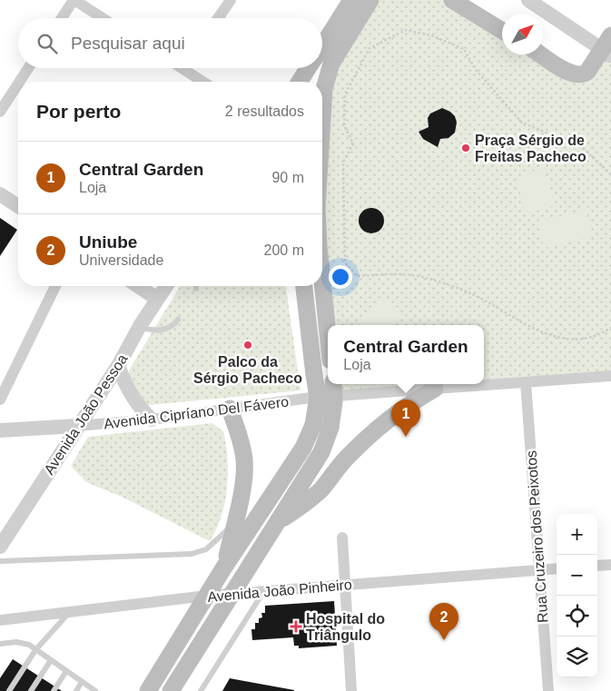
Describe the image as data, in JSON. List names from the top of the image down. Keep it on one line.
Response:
{"streets":{"street":["Avenida Cipríano Del Fávero","Avenida João Pessoa","Rua Cruzeiro dos Peixotos","Avenida João Pinheiro"]},"crossings":[["Avenida Cipríano Del Fávero","Avenida João Pessoa"],["Rua Cruzeiro dos Peixotos","Avenida João Pinheiro"]],"places":{"other":["Praça Sérgio de Freitas Pacheco","Palco da Sérgio Pacheco"],"health":["Hospital do Triângulo"]},"north":"top right","page":{"search":"Pesquisar aqui","heading":["Por perto","2 resultados"],"list":[{"mark":"1","name":"Central Garden","note":"Loja","value":"90 m"},{"mark":"2","name":"Uniube","note":"Universidade","value":"200 m"}],"popup":["Central Garden","Loja"],"pins":["1","2"],"map_buttons":["+","−"]}}
